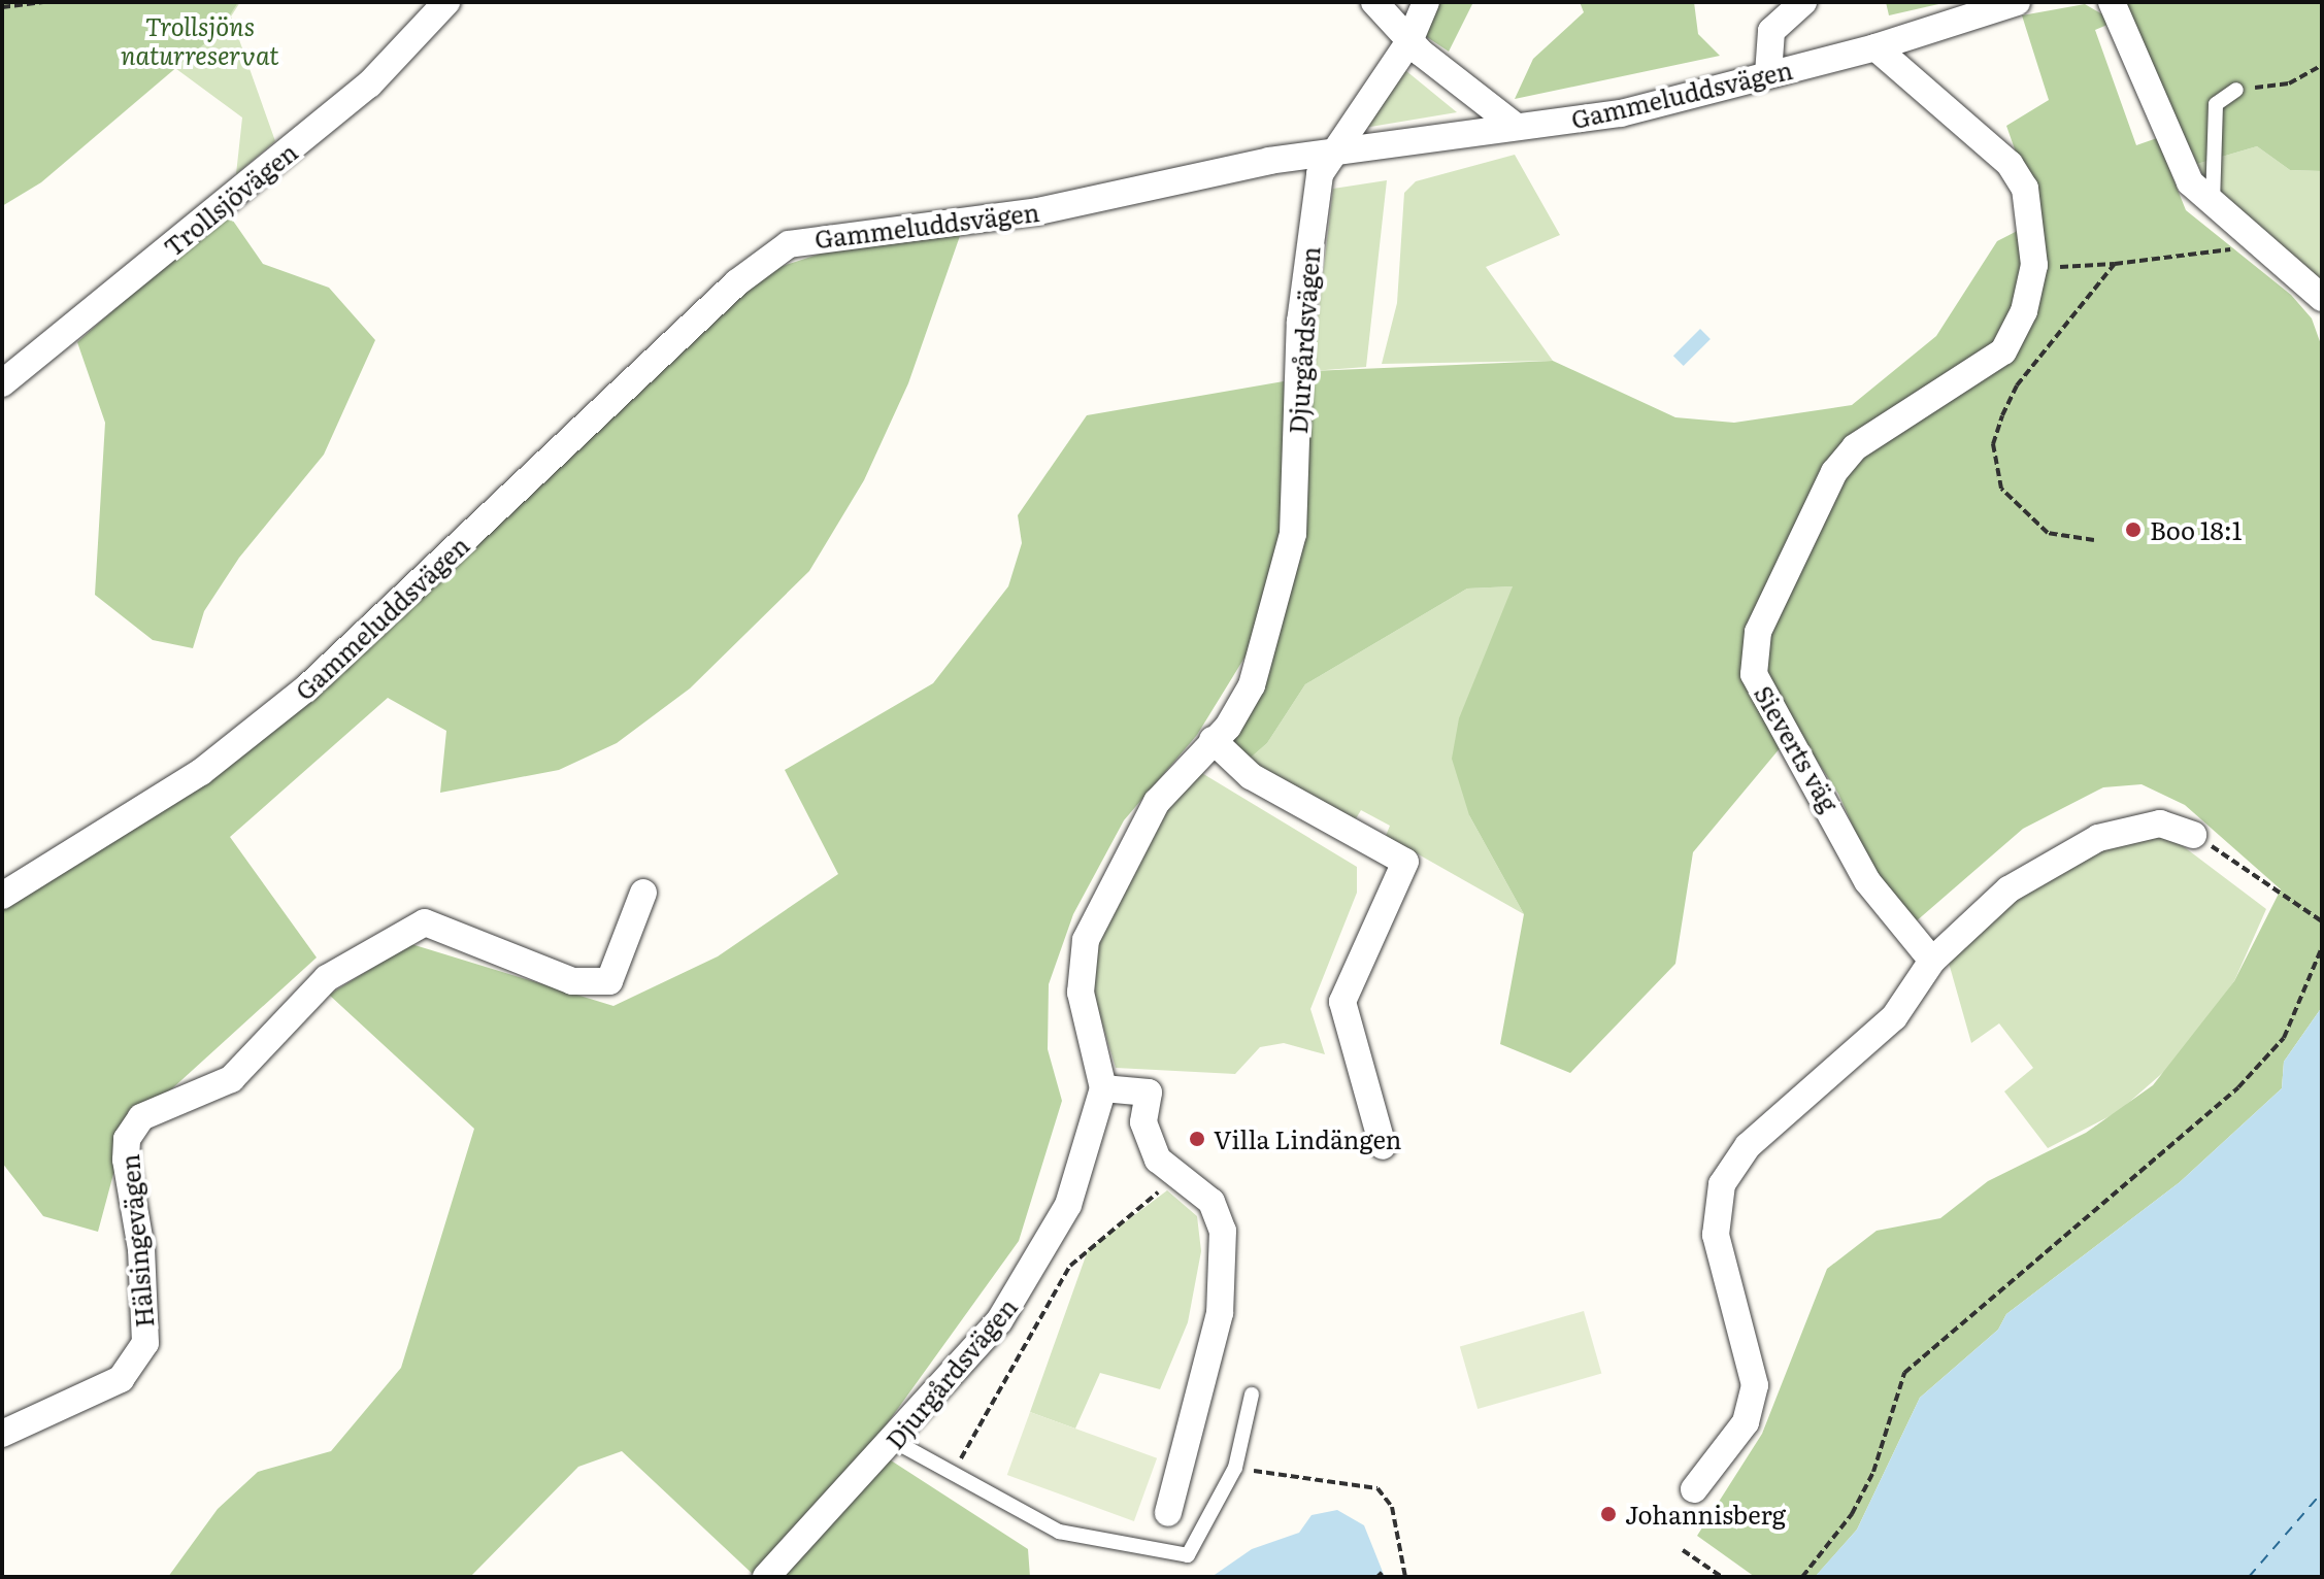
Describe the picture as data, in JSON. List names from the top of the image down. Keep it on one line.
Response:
{"streets":{"street":["Gammeluddsvägen","Trollsjövägen","Djurgårdsvägen","Sieverts väg","Hälsingevägen"]},"crossings":[["Gammeluddsvägen","Djurgårdsvägen"],["Gammeluddsvägen","Sieverts väg"]],"parks":["Trollsjöns naturreservat"],"places":["Boo 18:1","Villa Lindängen","Johannisberg"]}
